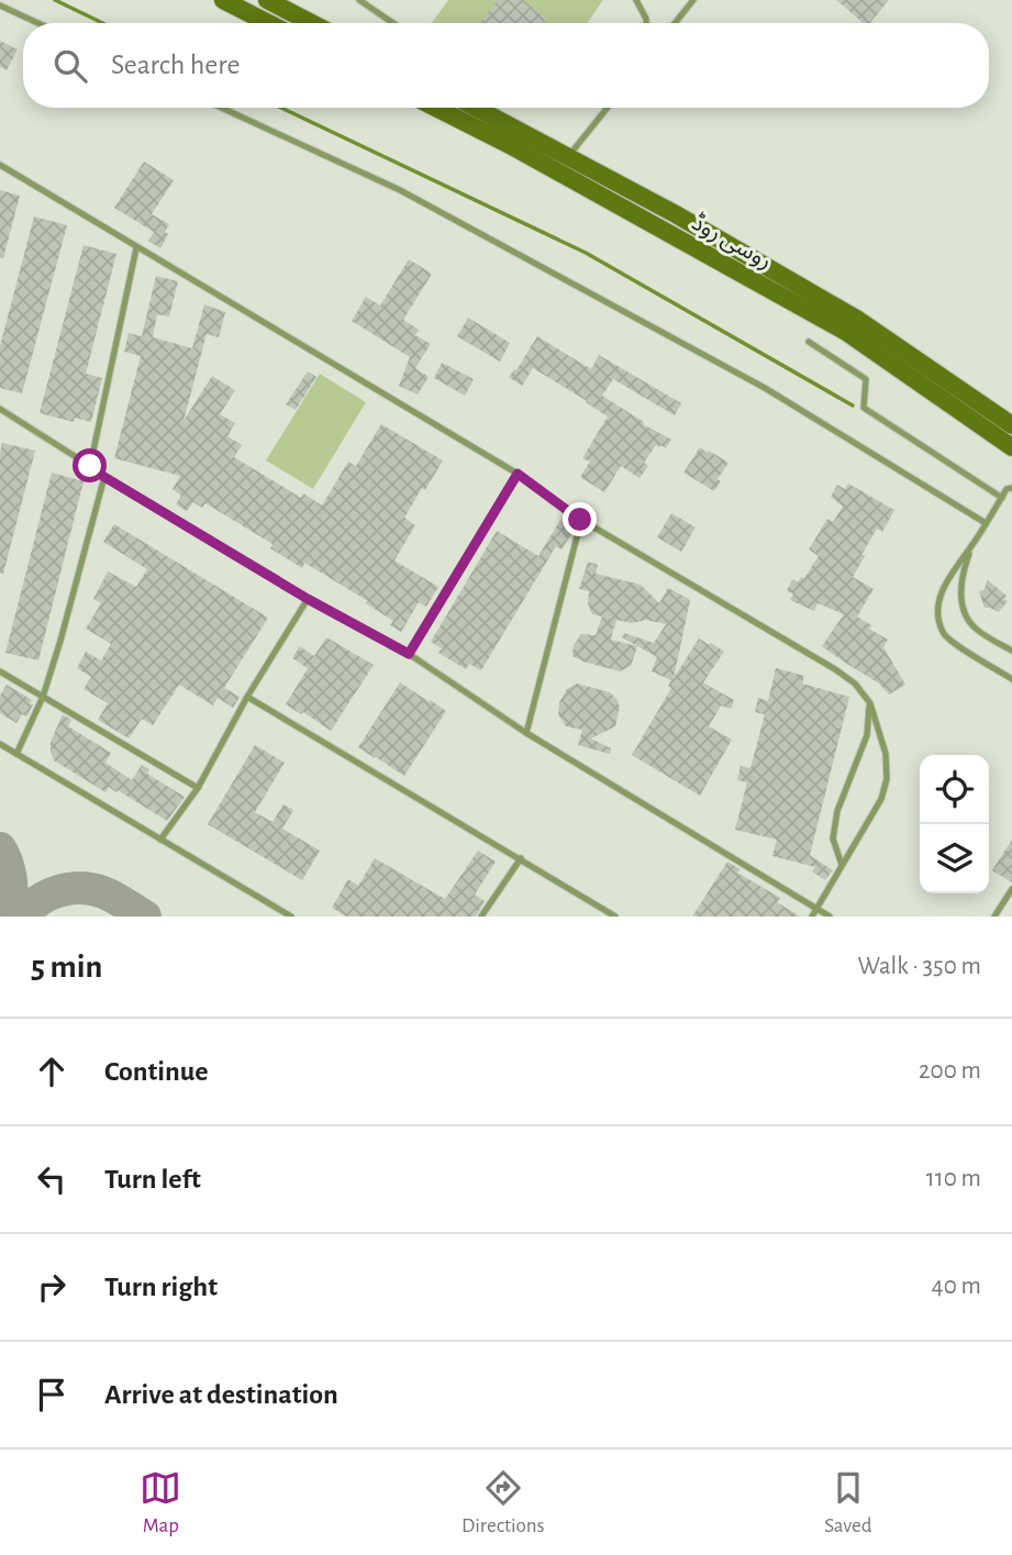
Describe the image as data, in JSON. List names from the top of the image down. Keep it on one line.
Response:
{"streets":{"main road":["روسی روڈ"]},"page":{"search":"Search here","heading":["5 min","Walk · 350 m"],"list":[["Continue","200 m"],["Turn left","110 m"],["Turn right","40 m"],"Arrive at destination"],"nav":["Map","Directions","Saved"]}}
